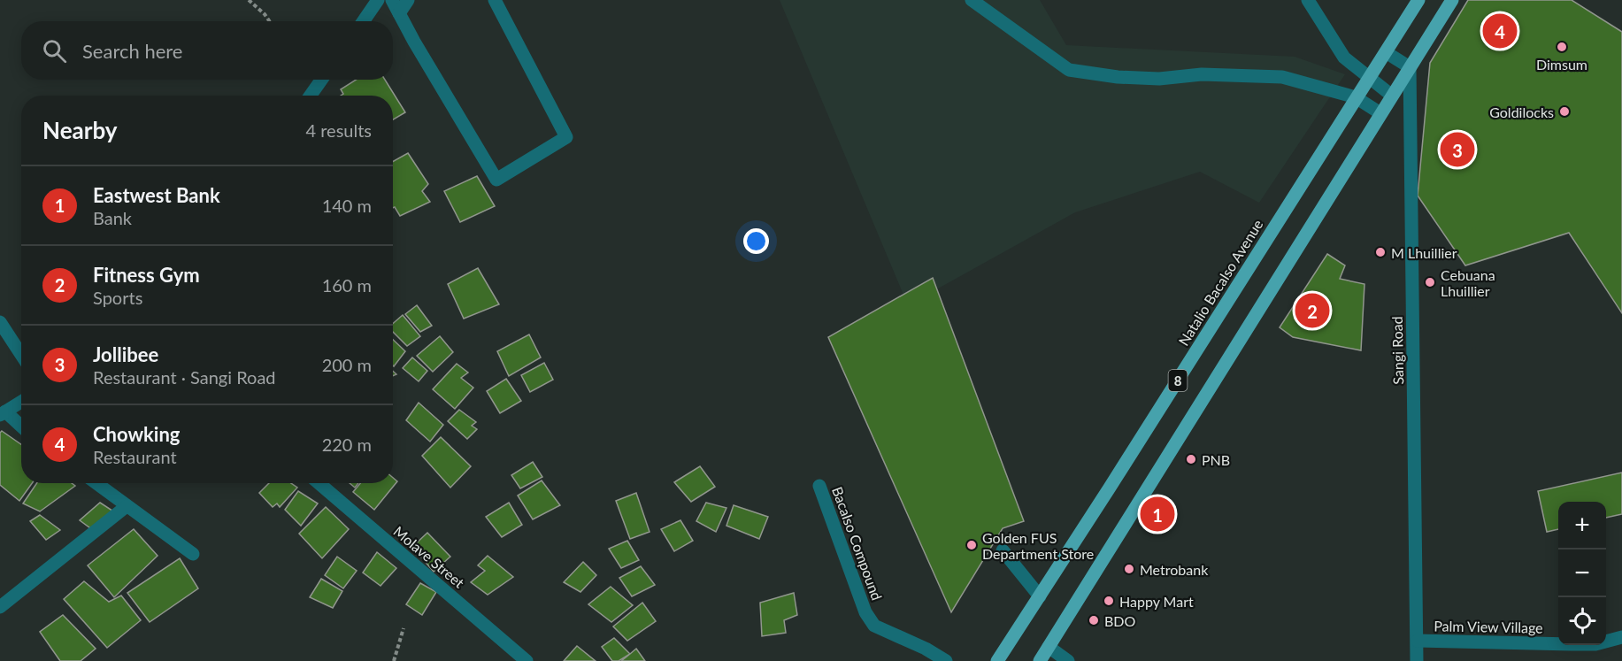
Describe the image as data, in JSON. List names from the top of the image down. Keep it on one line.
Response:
{"streets":{"main road":["Natalio Bacalso Avenue","8"],"street":["Sangi Road","Bacalso Compound","Molave Street","Palm View Village"]},"crossings":[["Sangi Road","8"],["Sangi Road","Palm View Village"]],"places":["Dimsum","Goldilocks","M Lhuillier","Cebuana Lhuillier","PNB","Golden FUS Department Store","Metrobank","Happy Mart","BDO"],"page":{"pins":["4","3","2","1"],"search":"Search here","heading":["Nearby","4 results"],"list":[{"mark":"1","name":"Eastwest Bank","note":"Bank","value":"140 m"},{"mark":"2","name":"Fitness Gym","note":"Sports","value":"160 m"},{"mark":"3","name":"Jollibee","note":"Restaurant · Sangi Road","value":"200 m"},{"mark":"4","name":"Chowking","note":"Restaurant","value":"220 m"}],"map_buttons":["+","−"]}}
